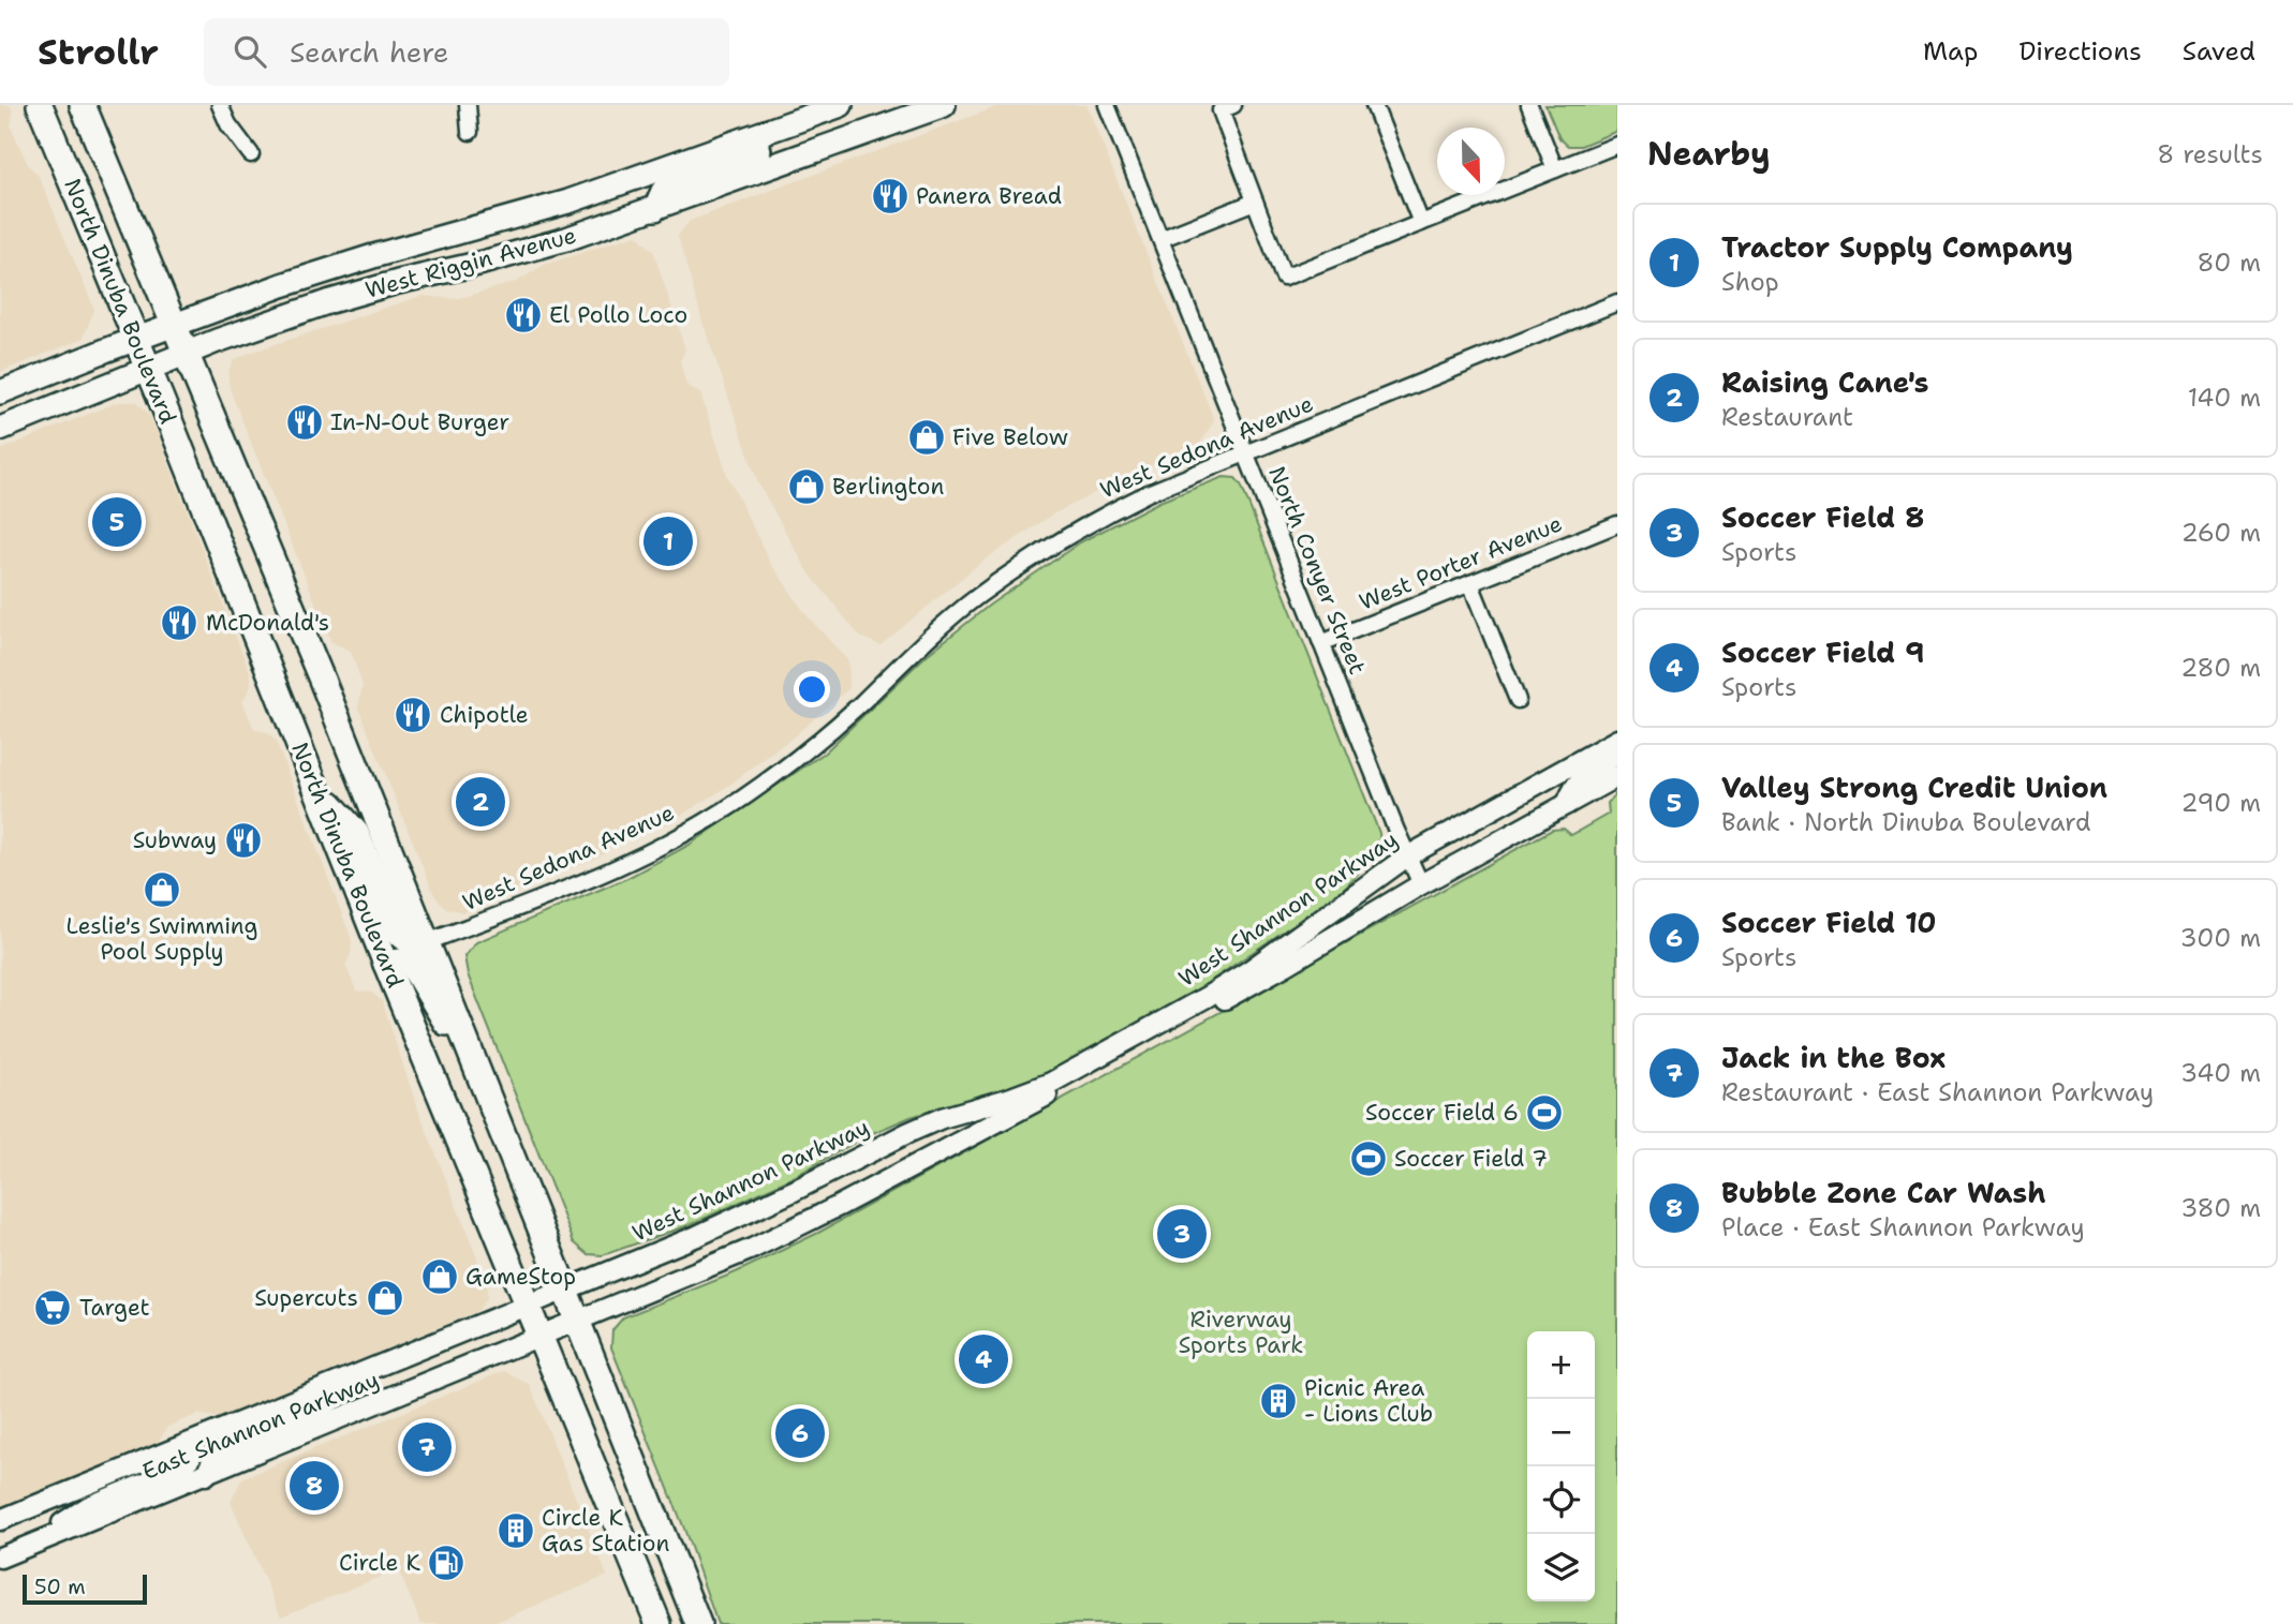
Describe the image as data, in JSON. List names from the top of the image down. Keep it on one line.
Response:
{"streets":{"main road":["West Riggin Avenue","North Dinuba Boulevard"],"street":["West Sedona Avenue","West Porter Avenue","North Conyer Street","West Shannon Parkway","East Shannon Parkway"]},"crossings":[["West Riggin Avenue","North Dinuba Boulevard"],["North Dinuba Boulevard","West Sedona Avenue"],["North Dinuba Boulevard","West Shannon Parkway"],["North Dinuba Boulevard","East Shannon Parkway"],["West Sedona Avenue","North Conyer Street"],["West Porter Avenue","North Conyer Street"],["North Conyer Street","West Shannon Parkway"],["West Shannon Parkway","East Shannon Parkway"]],"parks":["Riverway Sports Park"],"places":{"restaurant":["Panera Bread","El Pollo Loco","In-N-Out Burger","McDonald's","Chipotle","Subway"],"shop":["Five Below","Berlington","Leslie's Swimming Pool Supply","GameStop","Supercuts"],"sports":["Soccer Field 6","Soccer Field 7"],"supermarket":["Target"],"building":["Picnic Area - Lions Club","Circle K Gas Station"],"fuel station":["Circle K"]},"scale_bar":"50 m","north":"bottom","page":{"header":"Strollr","search":"Search here","nav":["Map","Directions","Saved"],"heading":["Nearby","8 results"],"list":[{"mark":"1","name":"Tractor Supply Company","note":"Shop","value":"80 m"},{"mark":"2","name":"Raising Cane's","note":"Restaurant","value":"140 m"},{"mark":"3","name":"Soccer Field 8","note":"Sports","value":"260 m"},{"mark":"4","name":"Soccer Field 9","note":"Sports","value":"280 m"},{"mark":"5","name":"Valley Strong Credit Union","note":"Bank · North Dinuba Boulevard","value":"290 m"},{"mark":"6","name":"Soccer Field 10","note":"Sports","value":"300 m"},{"mark":"7","name":"Jack in the Box","note":"Restaurant · East Shannon Parkway","value":"340 m"},{"mark":"8","name":"Bubble Zone Car Wash","note":"Place · East Shannon Parkway","value":"380 m"}],"pins":["5","1","2","3","4","6","7","8"],"map_buttons":["+","−"],"scale":"50 m"}}
